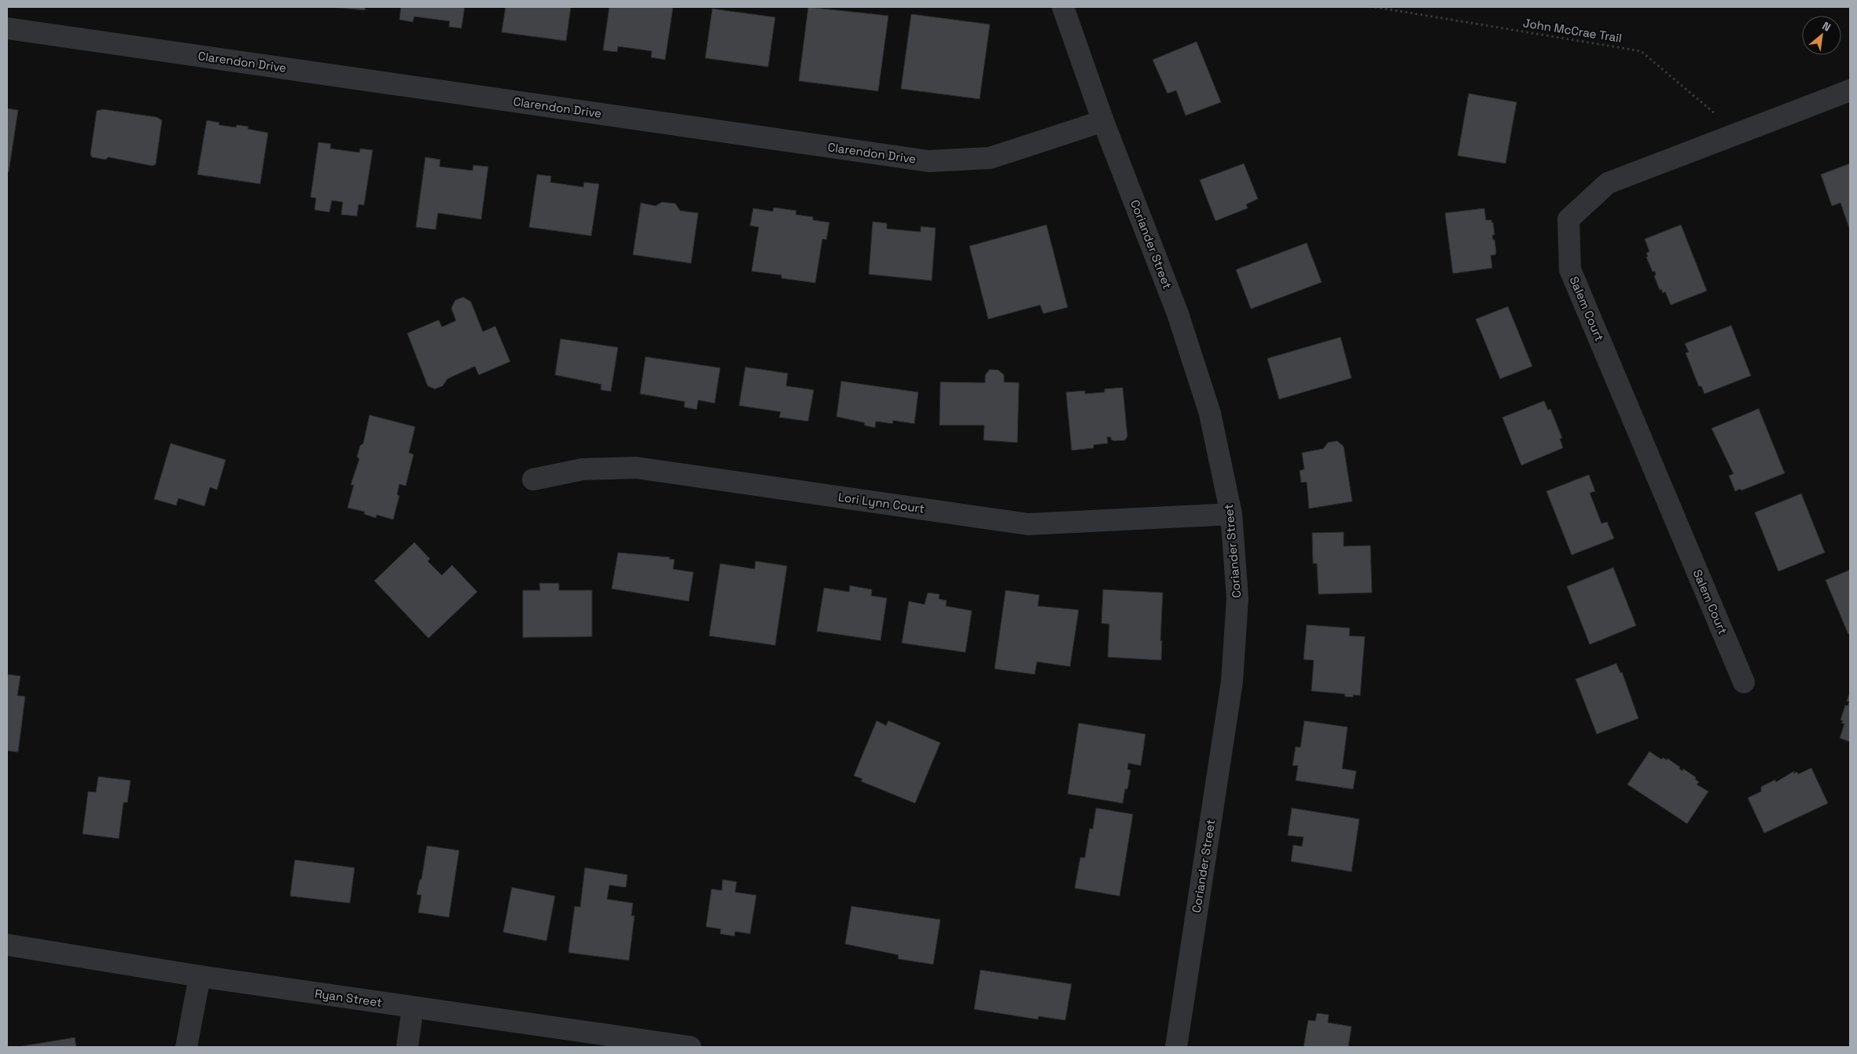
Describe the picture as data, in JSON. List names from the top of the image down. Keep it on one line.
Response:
{"streets":{"street":["Clarendon Drive","Coriander Street","Salem Court","Lori Lynn Court","Ryan Street"],"path":["John McCrae Trail"]},"crossings":[["John McCrae Trail","Salem Court"],["Clarendon Drive","Coriander Street"],["Coriander Street","Lori Lynn Court"]],"north":"top right"}
